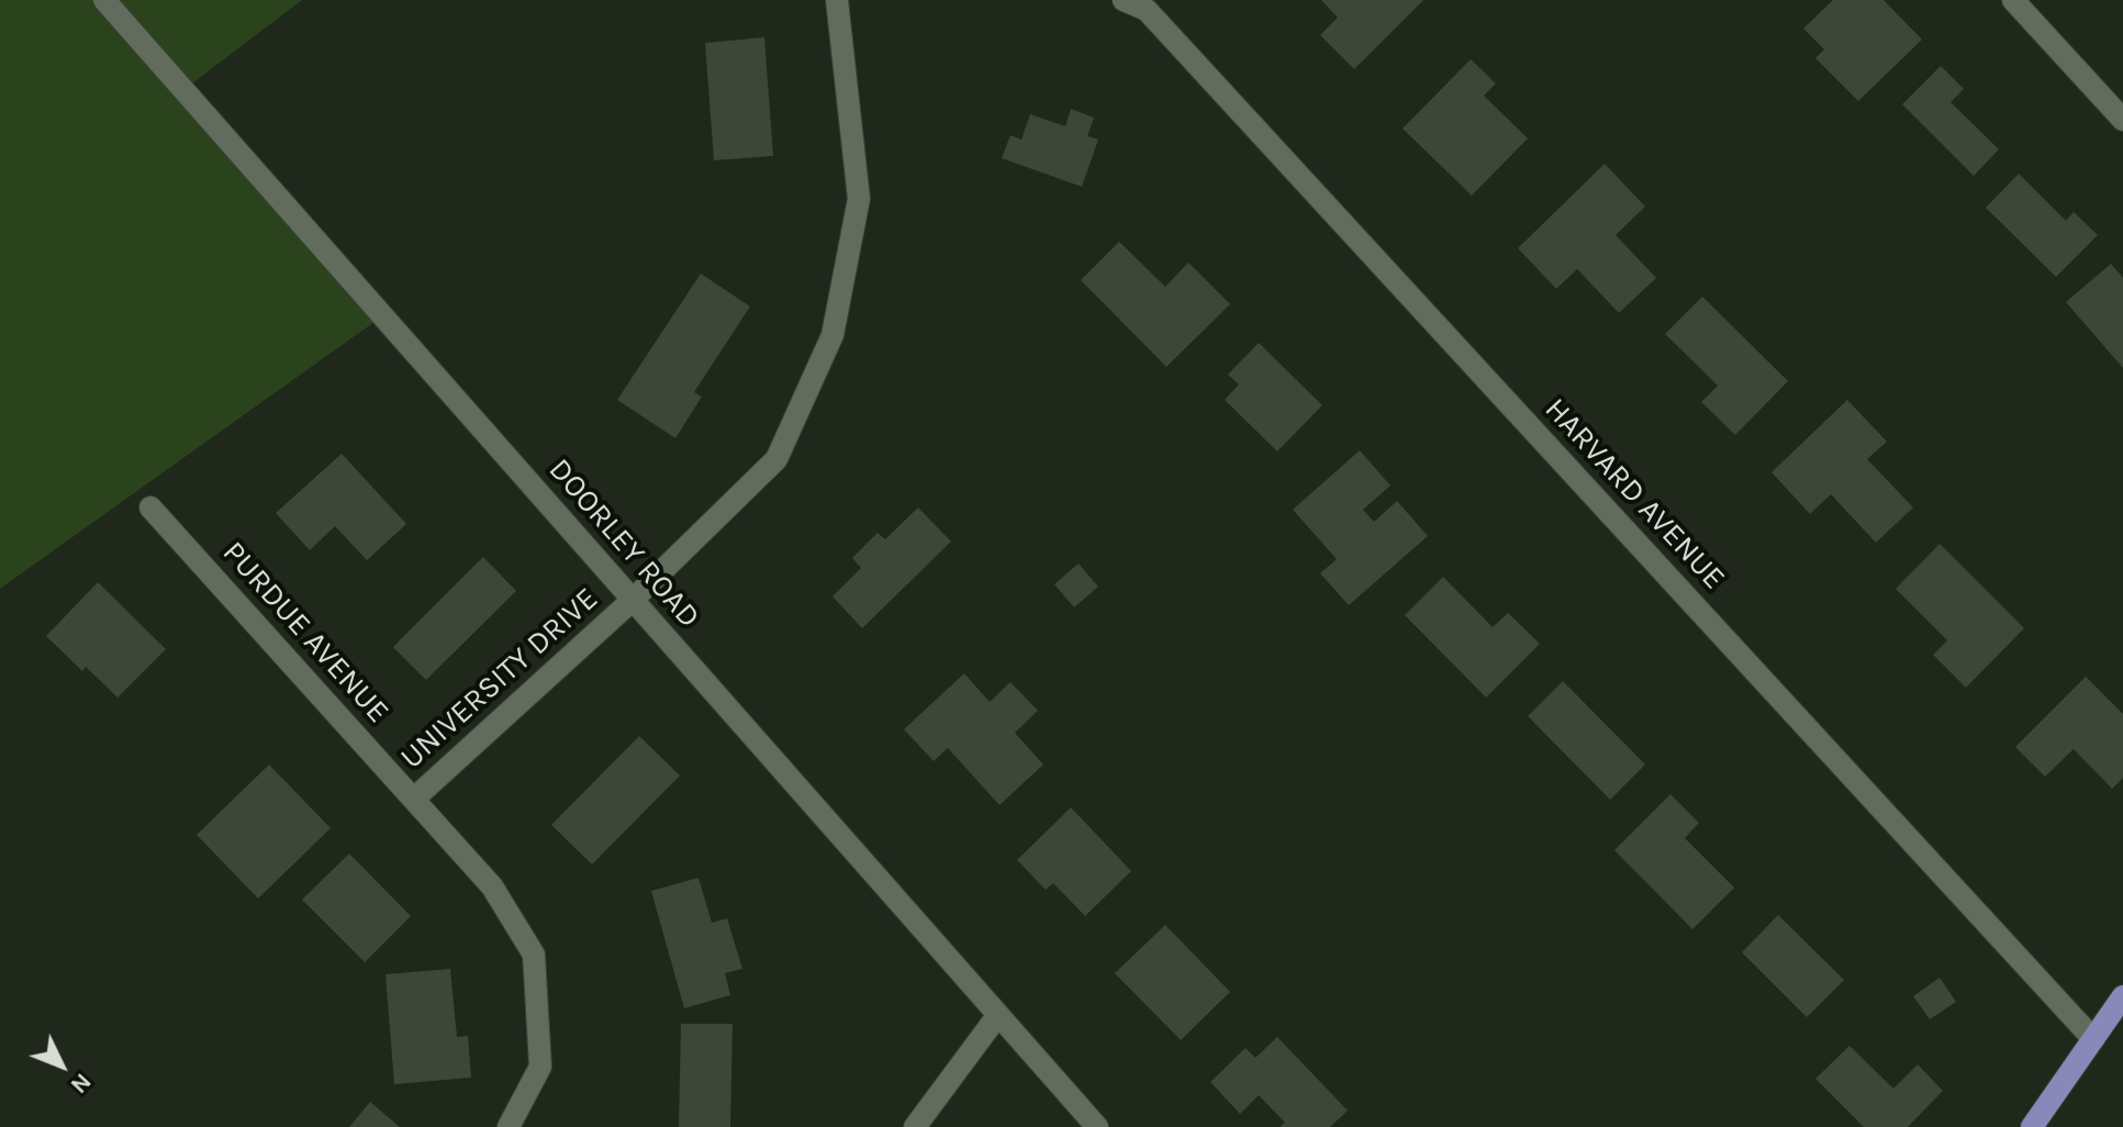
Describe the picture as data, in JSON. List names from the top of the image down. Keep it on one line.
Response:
{"streets":{"street":["HARVARD AVENUE","DOORLEY ROAD","PURDUE AVENUE","UNIVERSITY DRIVE"]},"crossings":[["DOORLEY ROAD","UNIVERSITY DRIVE"],["PURDUE AVENUE","UNIVERSITY DRIVE"]],"north":"bottom right"}
